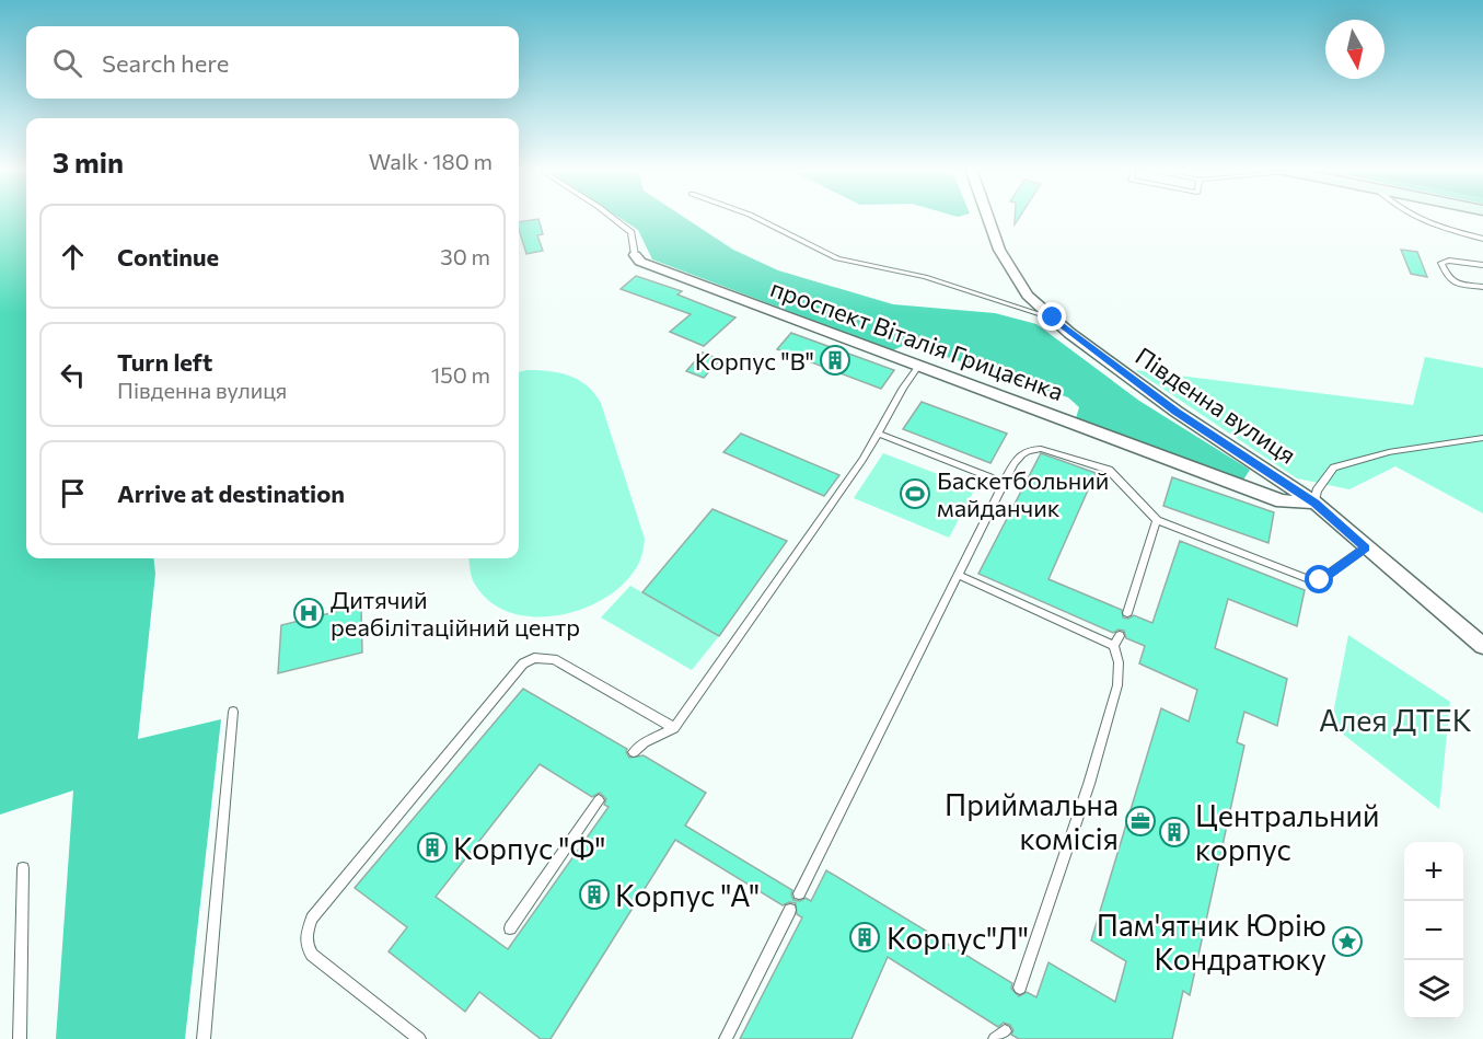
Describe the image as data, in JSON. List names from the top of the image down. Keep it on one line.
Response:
{"streets":{"street":["проспект Віталія Грицаєнка","Південна вулиця"]},"crossings":[["проспект Віталія Грицаєнка","Південна вулиця"]],"parks":["Алея ДТЕК"],"places":{"building":["Корпус \"В\"","Центральний корпус","Корпус \"Ф\"","Корпус \"А\"","Корпус\"Л\""],"sports":["Баскетбольний майданчик"],"hospital":["Дитячий реабілітаційний центр"],"office":["Приймальна комісія"],"place":["Пам'ятник Юрію Кондратюку"]},"north":"bottom","page":{"search":"Search here","heading":["3 min","Walk · 180 m"],"list":[["Continue","30 m"],["Turn left","Південна вулиця","150 m"],"Arrive at destination"],"map_buttons":["+","−"]}}
